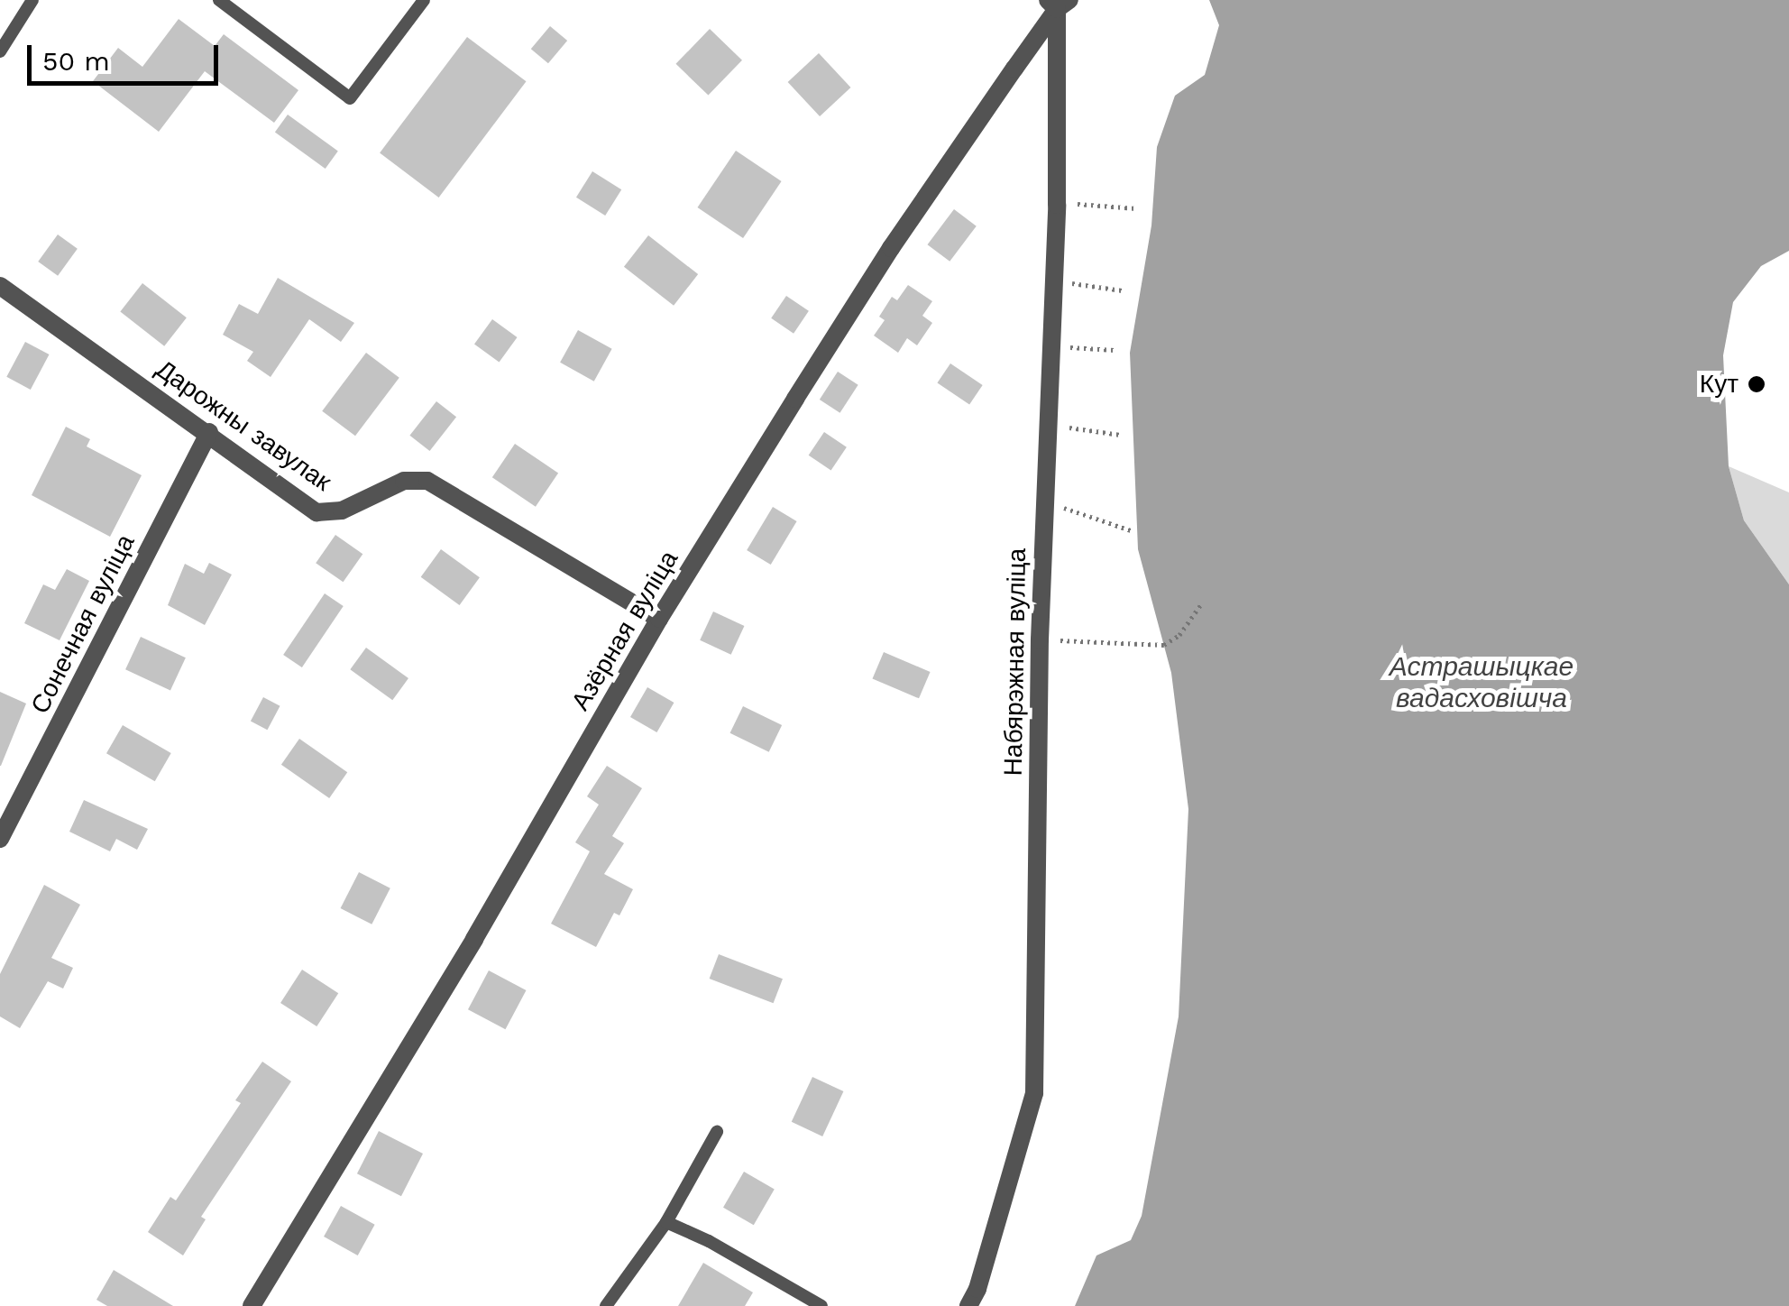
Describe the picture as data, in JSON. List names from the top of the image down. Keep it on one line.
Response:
{"streets":{"street":["Дарожны завулак","Сонечная вуліца","Азёрная вуліца","Набярэжная вуліца"]},"crossings":[["Дарожны завулак","Сонечная вуліца"],["Дарожны завулак","Азёрная вуліца"],["Азёрная вуліца","Набярэжная вуліца"]],"water":["Астрашыцкае вадасховішча"],"places":["Кут"],"scale_bar":"50 m"}
